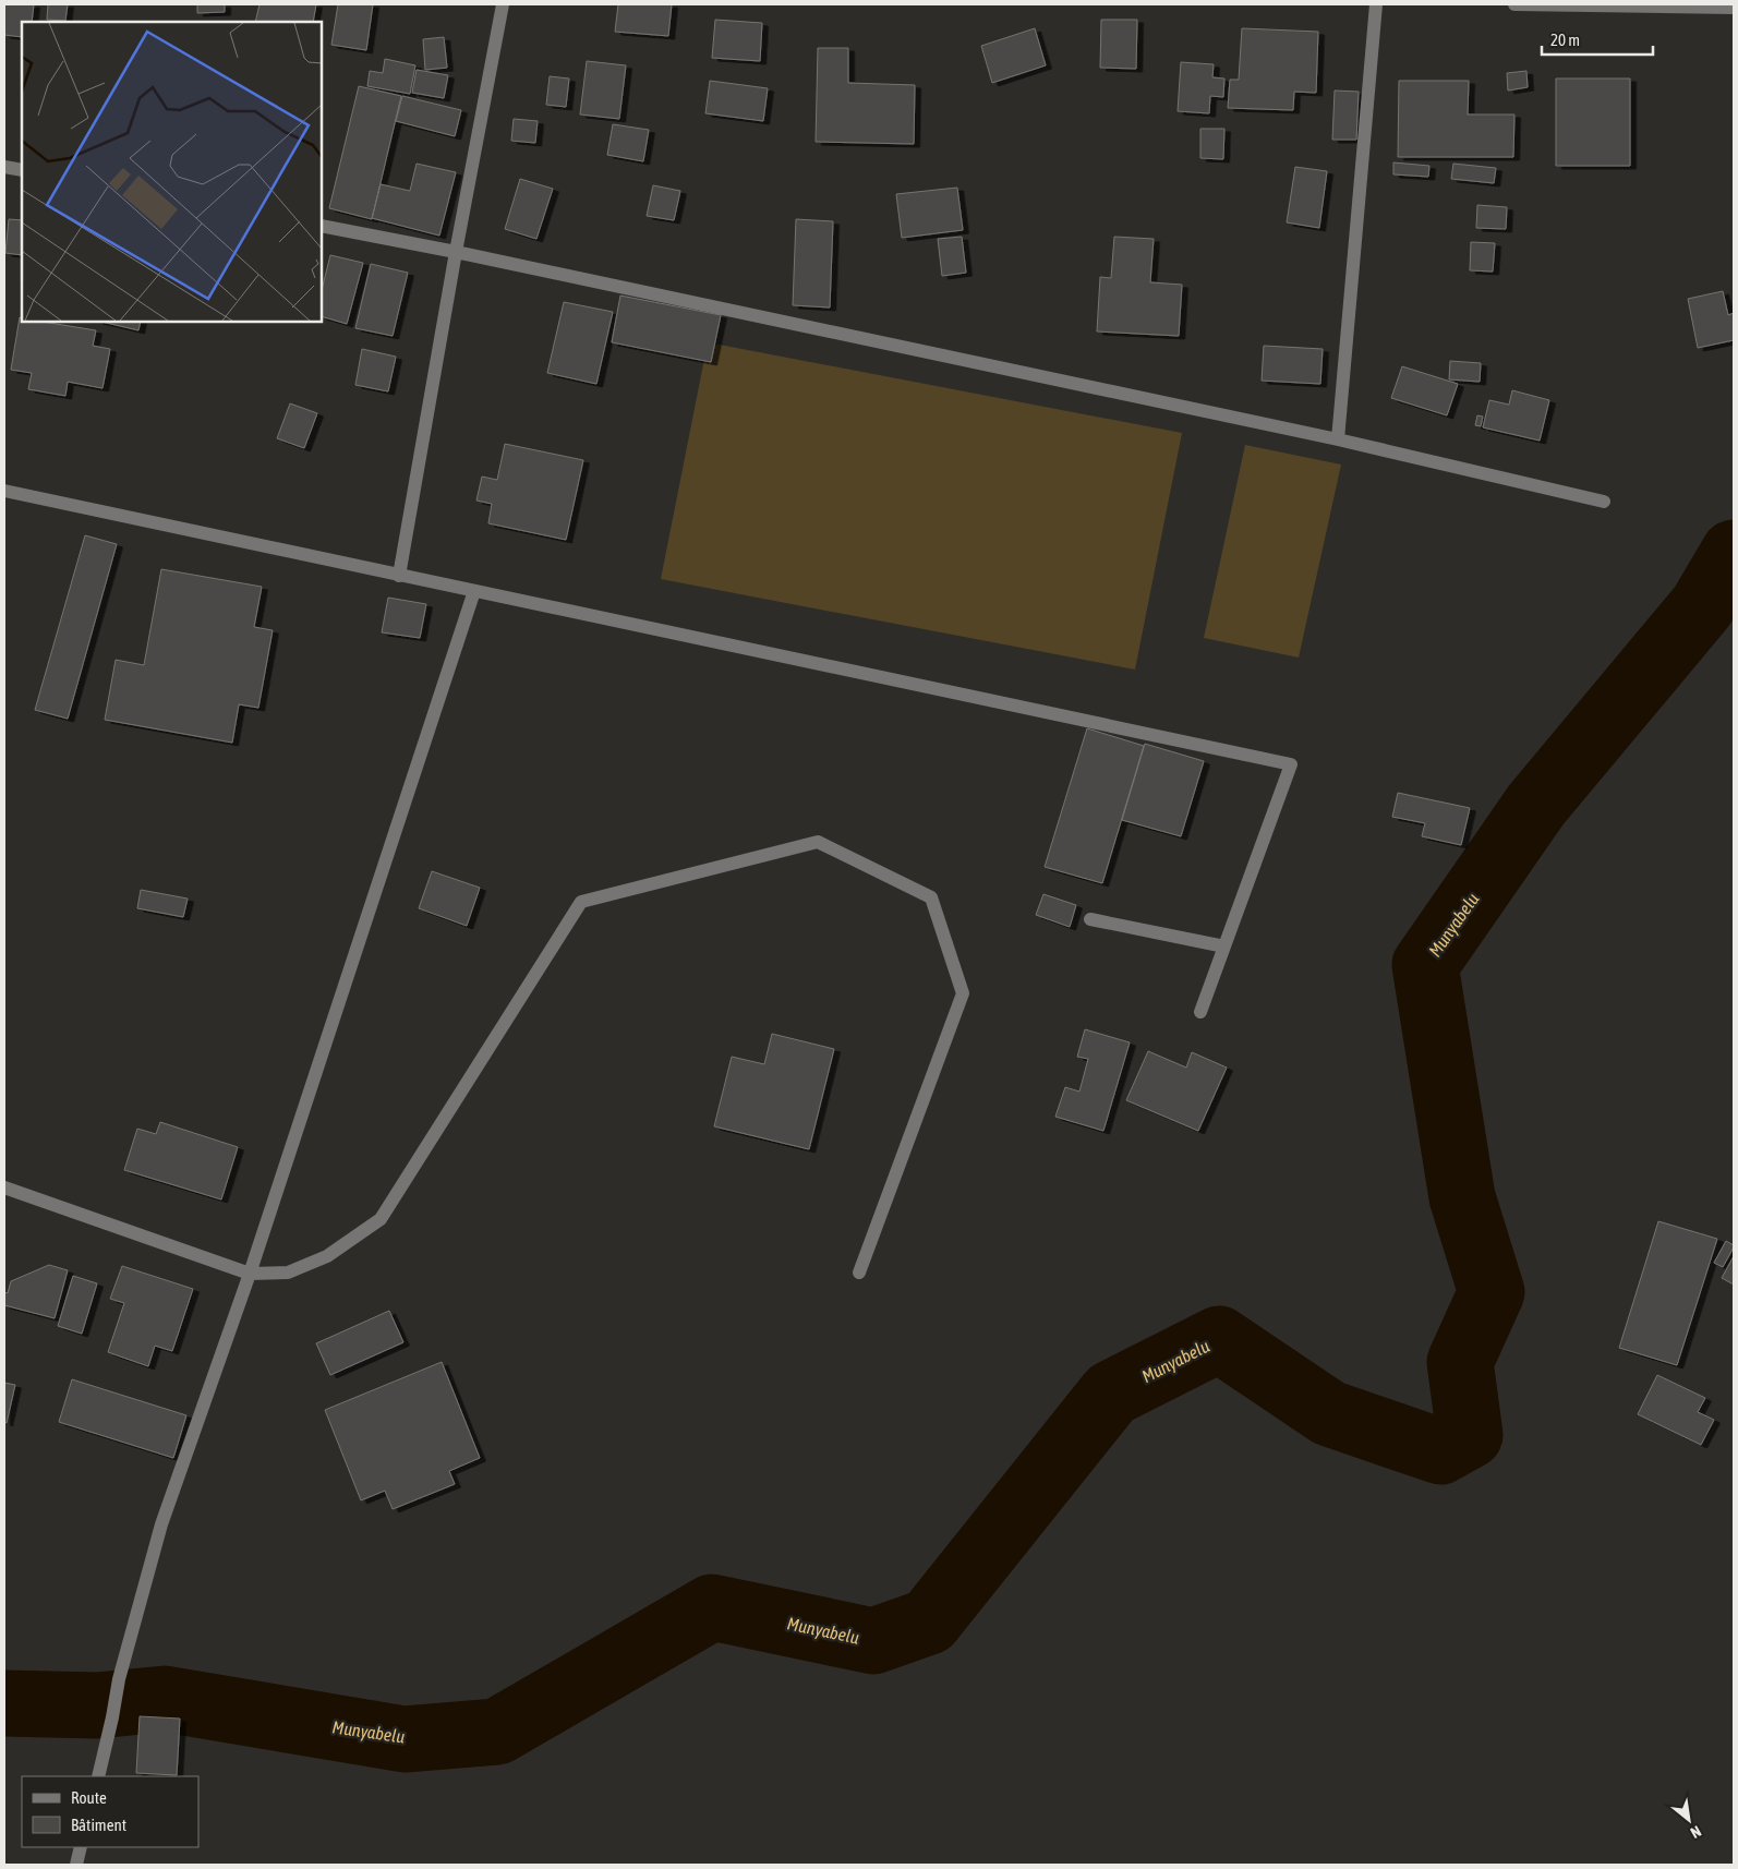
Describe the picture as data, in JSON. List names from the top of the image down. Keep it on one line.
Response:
{"water":["Munyabelu"],"legend":["Route","Bâtiment"],"scale_bar":"20 m","north":"bottom right"}
